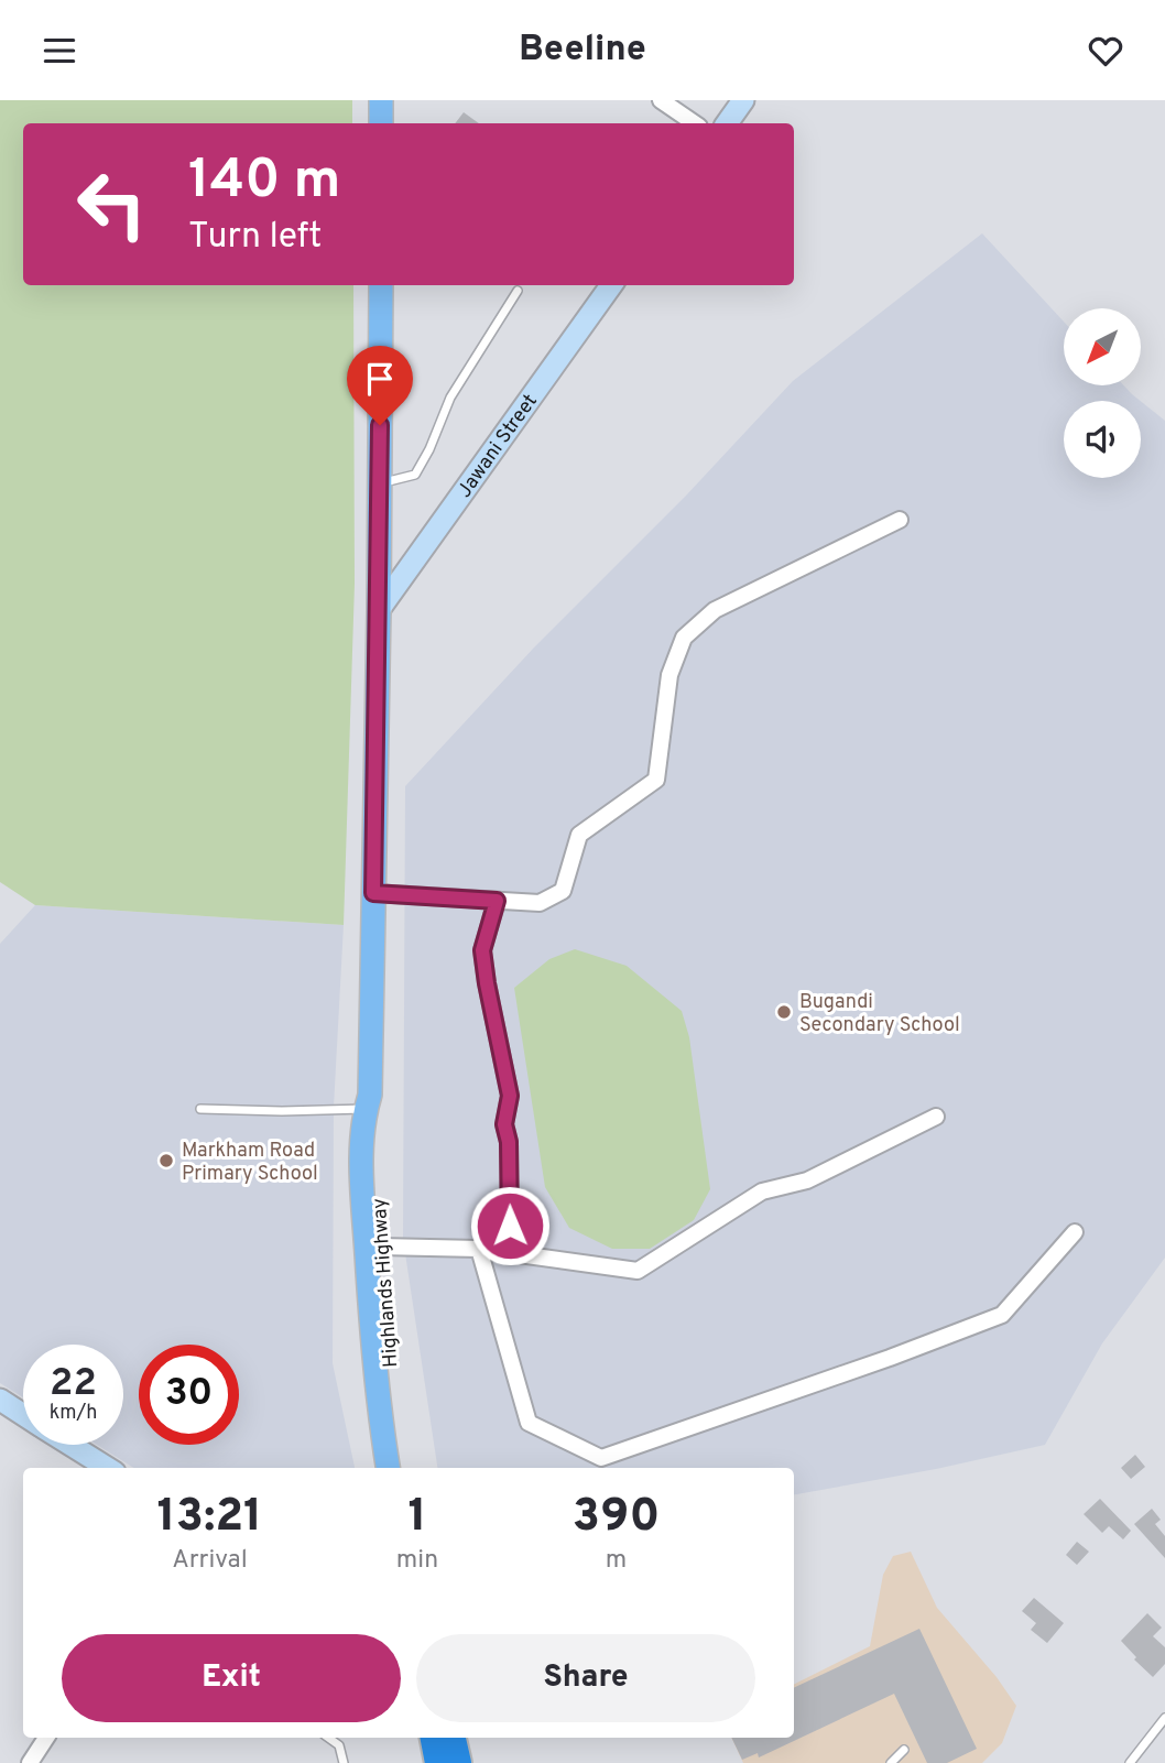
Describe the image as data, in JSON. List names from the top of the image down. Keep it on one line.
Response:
{"streets":{"main road":["Highlands Highway"],"street":["Jawani Street"]},"crossings":[["Jawani Street","Highlands Highway"]],"places":["Bugandi Secondary School","Markham Road Primary School"],"north":"bottom left","page":{"header":"Beeline","turn":["140 m","Turn left"],"speed":"22 km/h","limit":"30","eta":["13:21","Arrival","1","min","390","m"],"buttons":["Exit","Share"]}}
